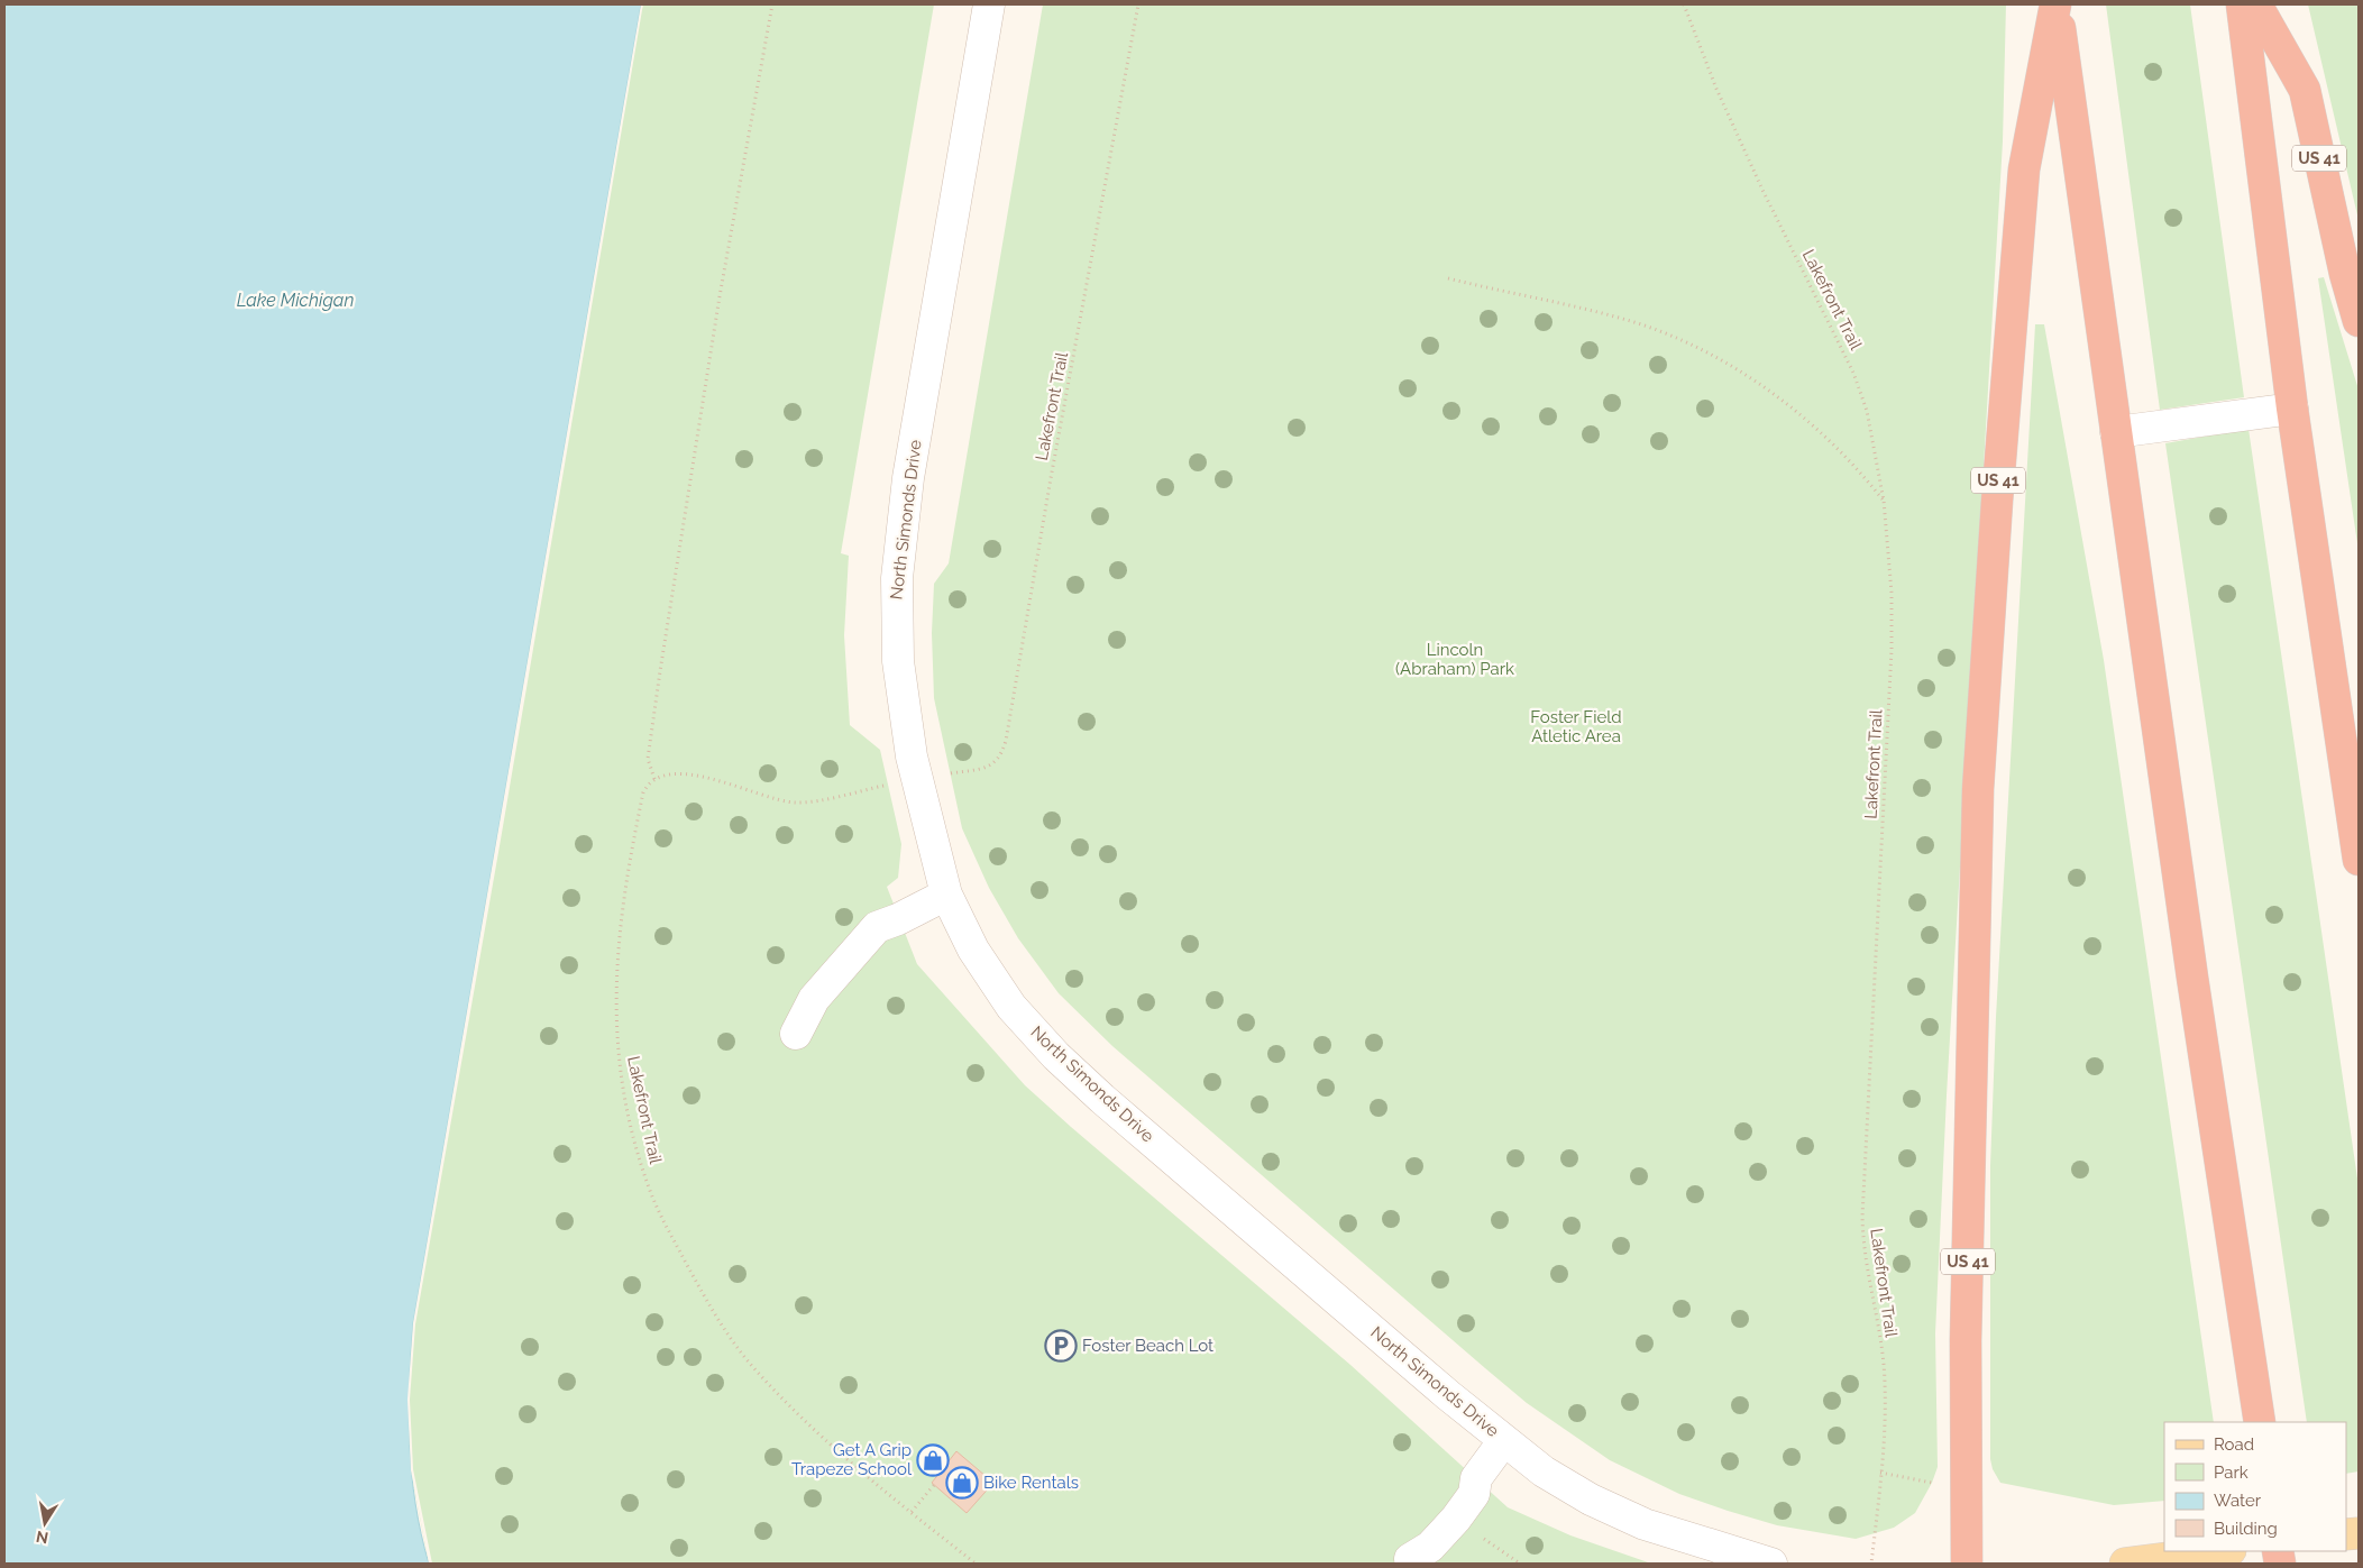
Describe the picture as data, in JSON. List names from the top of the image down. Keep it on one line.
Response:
{"streets":{"highway":["US 41"],"lane":["North Simonds Drive"],"path":["Lakefront Trail"]},"water":["Lake Michigan"],"parks":["Lincoln (Abraham) Park","Foster Field Atletic Area"],"places":{"parking":["Foster Beach Lot"],"shop":["Get A Grip Trapeze School","Bike Rentals"]},"legend":["Road","Park","Water","Building"],"north":"bottom"}
